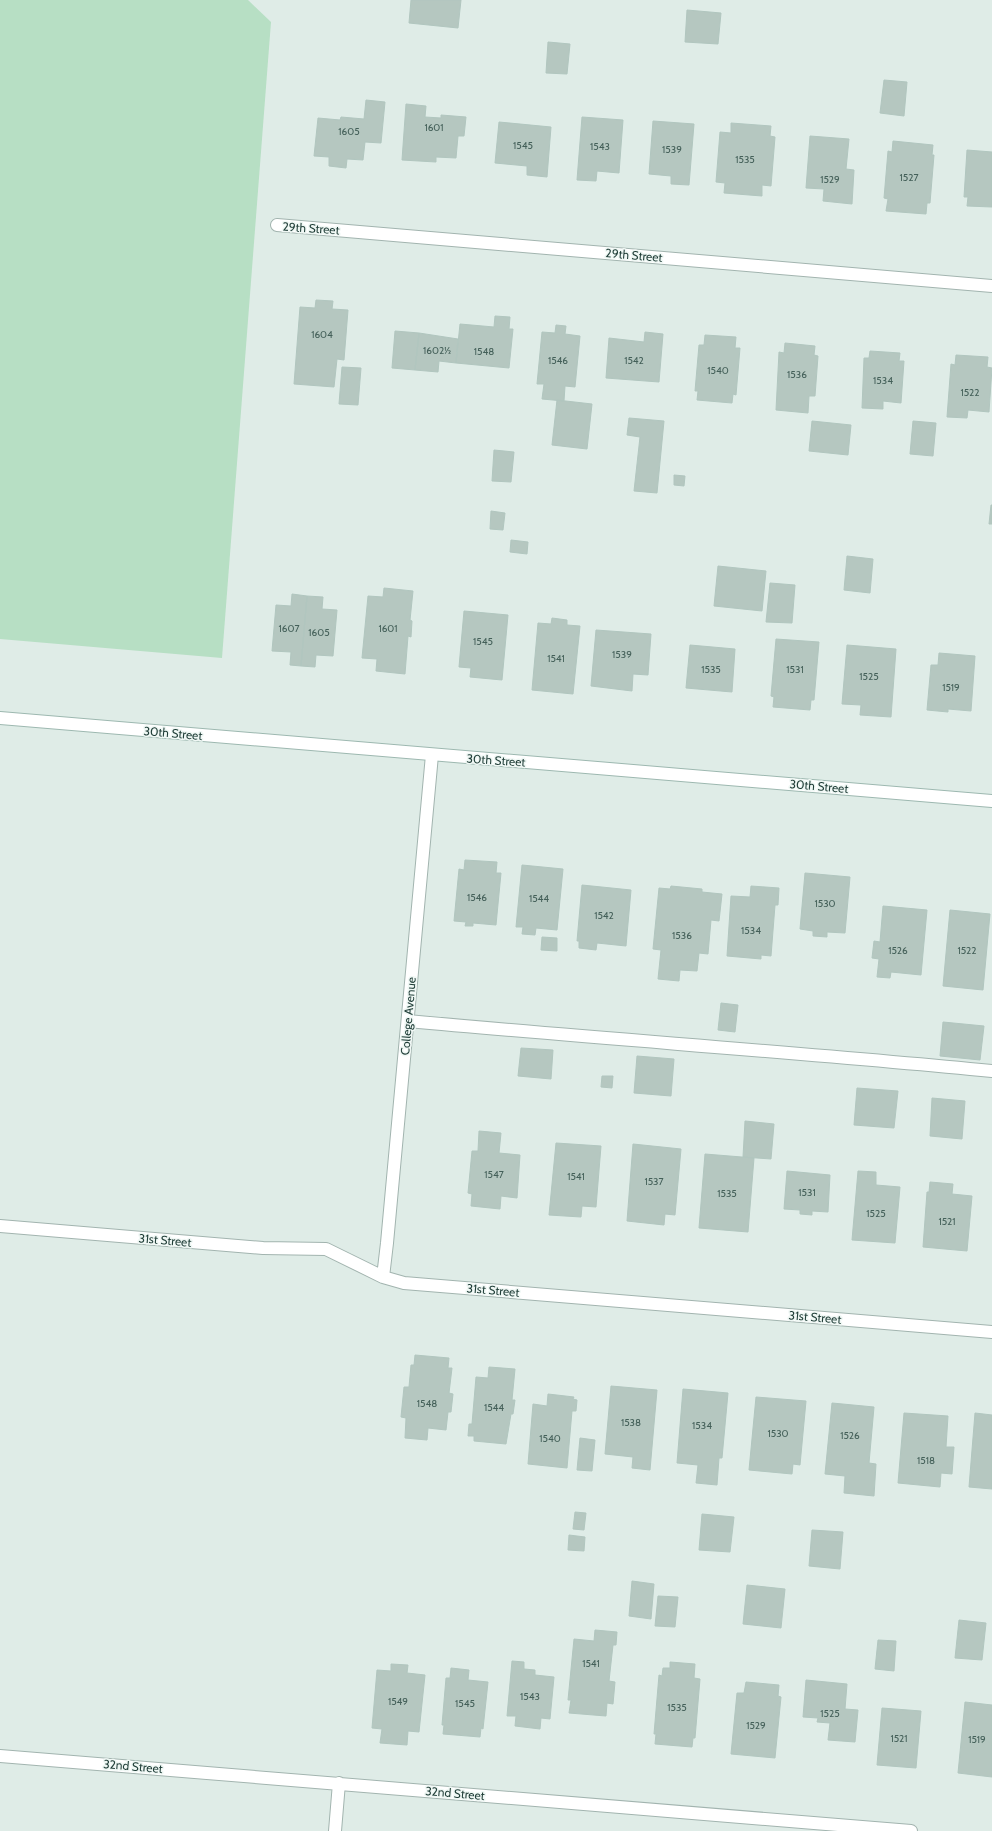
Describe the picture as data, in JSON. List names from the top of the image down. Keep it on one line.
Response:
{"streets":{"street":["29th Street","30th Street","College Avenue","31st Street","32nd Street"]},"crossings":[["30th Street","College Avenue"],["College Avenue","31st Street"]],"house_numbers":["1601","1605","1545","1543","1539","1535","1527","1529","1604","1602½","1548","1546","1542","1540","1536","1534","1522","1607","1601","1605","1545","1539","1541","1535","1531","1525","1519","1546","1544","1530","1542","1534","1536","1526","1522","1547","1541","1537","1531","1535","1525","1521","1548","1544","1538","1534","1530","1526","1540","1518","1541","1543","1549","1545","1535","1525","1529","1521","1519"]}
